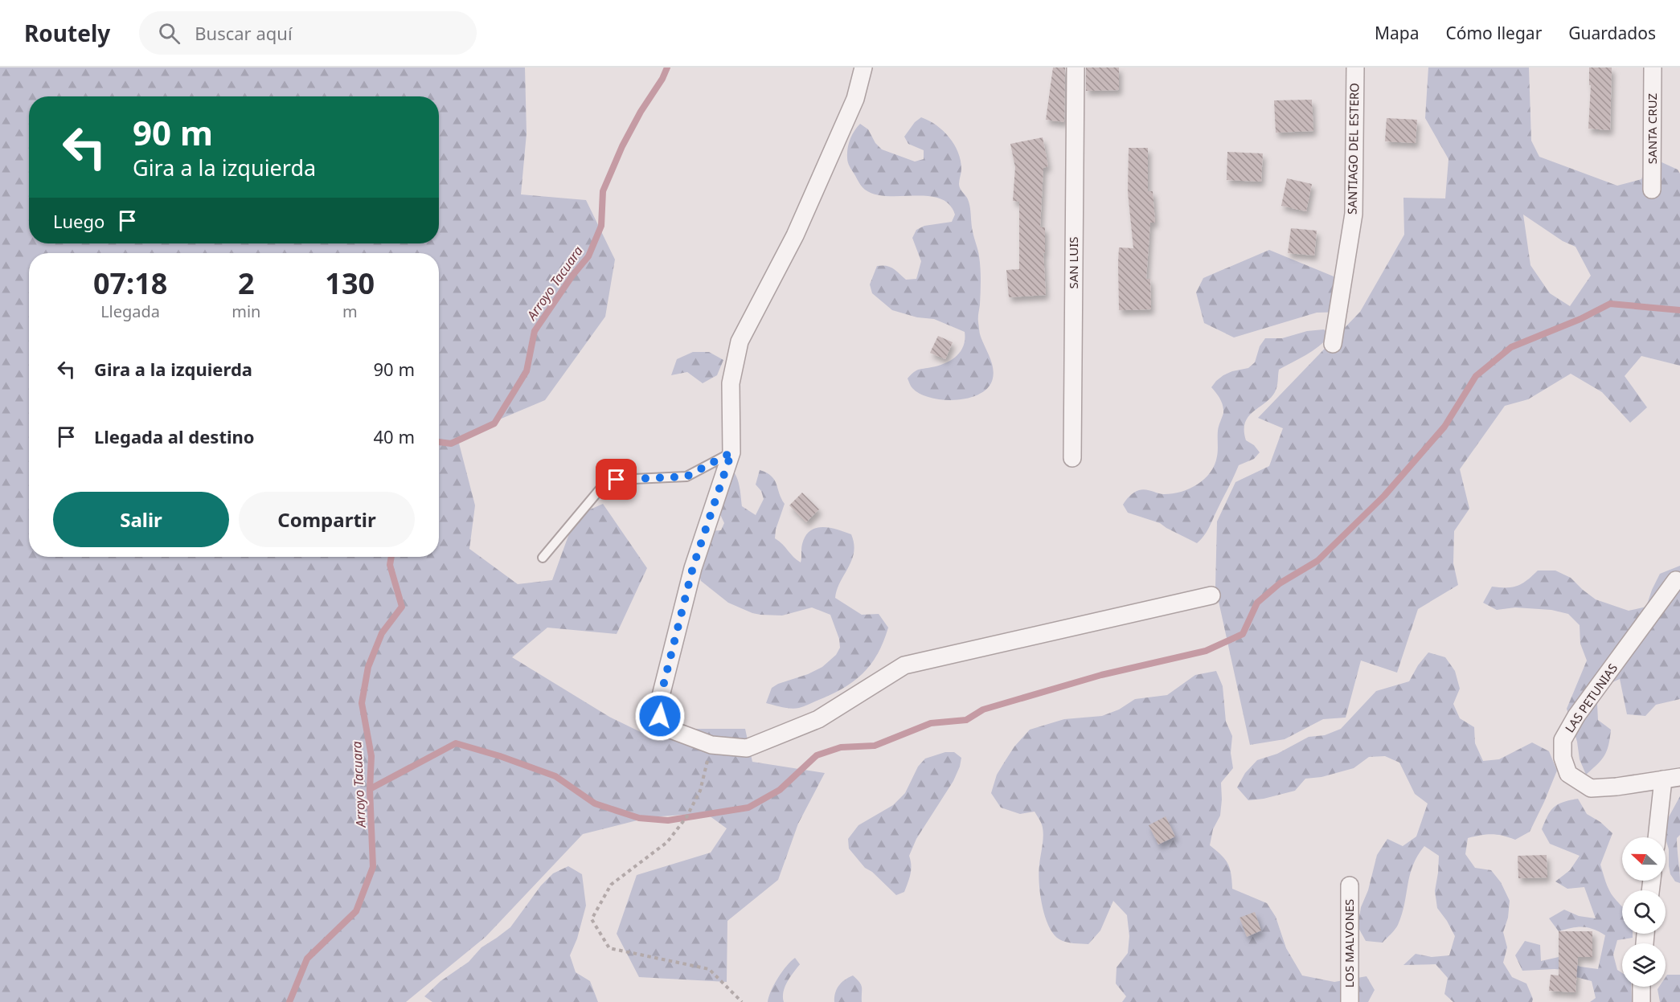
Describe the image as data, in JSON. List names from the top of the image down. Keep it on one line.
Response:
{"streets":{"street":["SANTA CRUZ","SANTIAGO DEL ESTERO","SAN LUIS","LAS PETUNIAS","LOS MALVONES"]},"water":["Arroyo Tacuara"],"north":"left","page":{"header":"Routely","search":"Buscar aquí","nav":["Mapa","Cómo llegar","Guardados"],"turn":["90 m","Gira a la izquierda"],"then":"Luego","eta":["07:18","Llegada","2","min","130","m"],"list":[{"name":"Gira a la izquierda","value":"90 m"},{"name":"Llegada al destino","value":"40 m"}],"buttons":["Salir","Compartir"]}}
